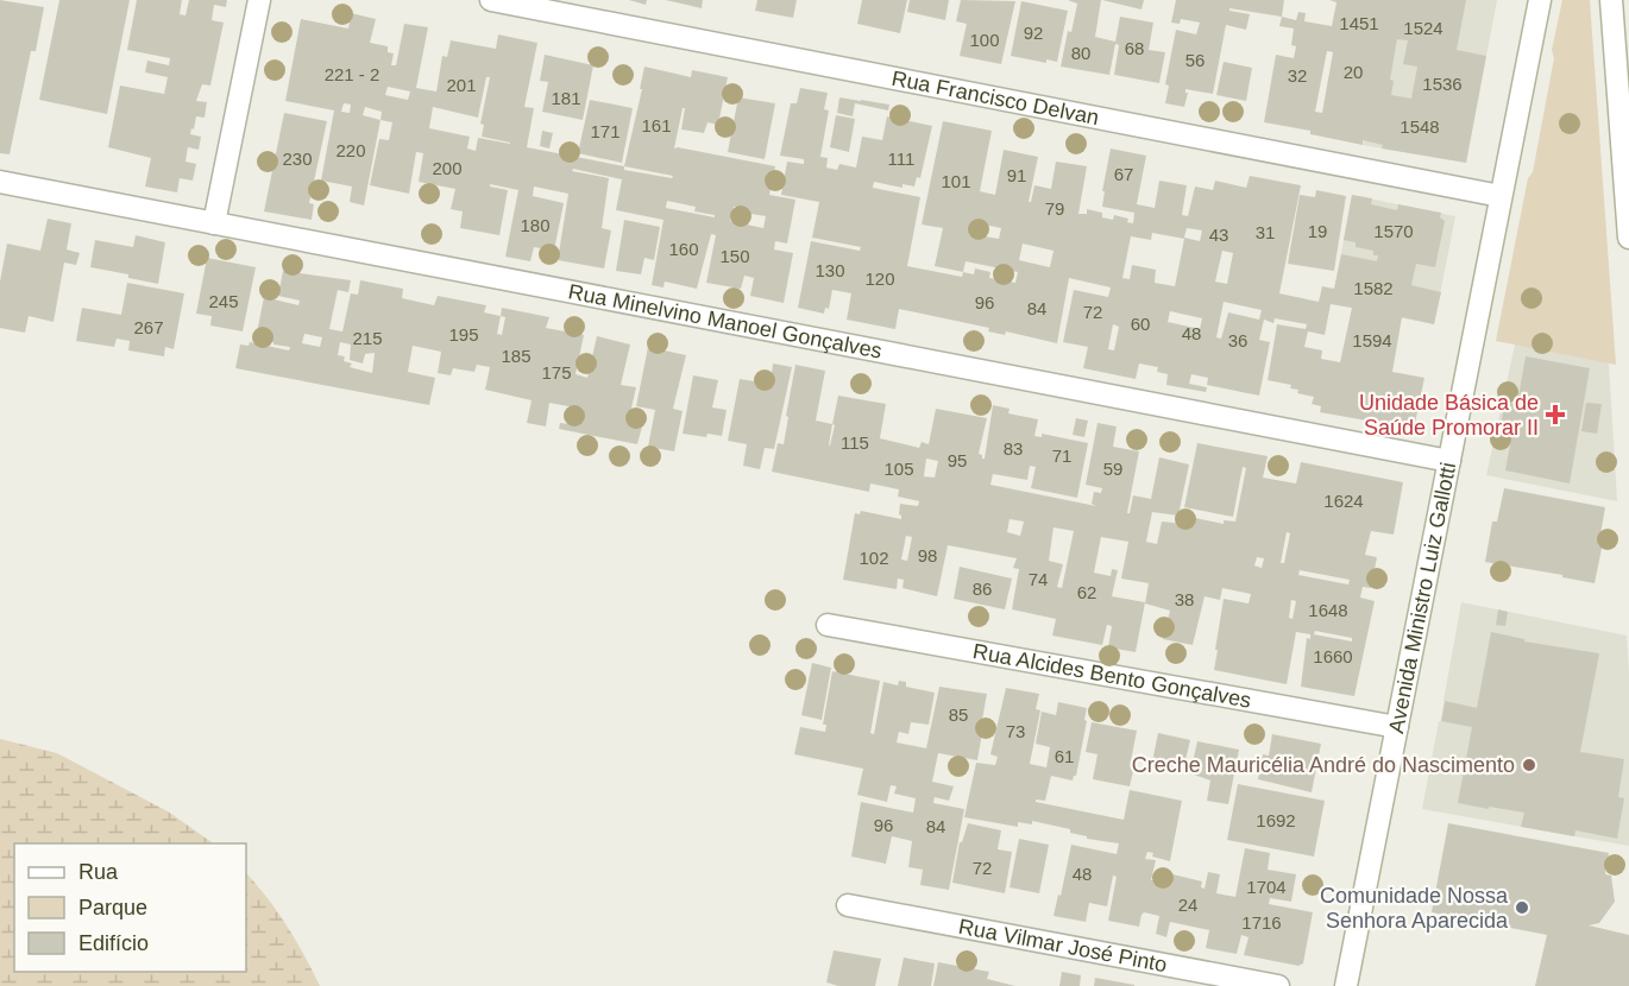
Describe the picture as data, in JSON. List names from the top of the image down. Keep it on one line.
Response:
{"streets":{"street":["Rua Francisco Delvan","Rua Minelvino Manoel Gonçalves","Avenida Ministro Luiz Gallotti","Rua Alcides Bento Gonçalves","Rua Vilmar José Pinto"]},"crossings":[["Rua Francisco Delvan","Avenida Ministro Luiz Gallotti"],["Rua Minelvino Manoel Gonçalves","Avenida Ministro Luiz Gallotti"],["Avenida Ministro Luiz Gallotti","Rua Alcides Bento Gonçalves"]],"places":{"health":["Unidade Básica de Saúde Promorar II"],"other":["Creche Mauricélia André do Nascimento","Comunidade Nossa Senhora Aparecida"]},"house_numbers":["1451","1524","92","100","68","80","56","20","221 - 2","32","1536","201","181","161","1548","171","220","230","111","200","67","91","101","79","180","19","1570","31","43","160","150","130","120","1582","245","96","84","72","60","267","48","195","215","36","1594","185","175","115","83","71","95","105","59","1624","98","102","74","86","62","38","1648","1660","85","73","61","1692","96","84","72","48","1704","24","1716"],"legend":["Rua","Parque","Edifício"]}
